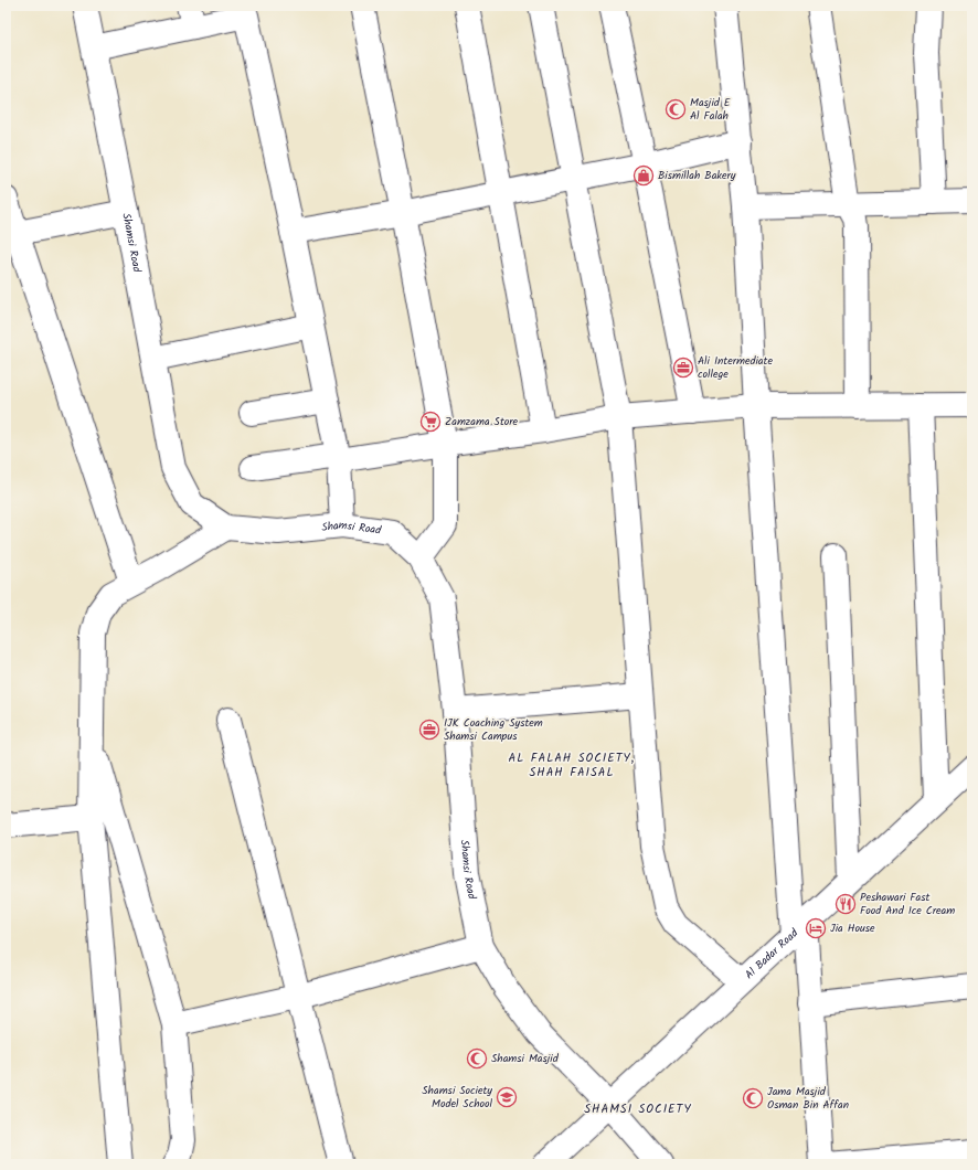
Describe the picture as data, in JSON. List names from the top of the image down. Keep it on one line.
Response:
{"streets":{"street":["Shamsi Road","Al Badar Road"]},"crossings":[["Shamsi Road","Al Badar Road"]],"districts":["AL FALAH SOCIETY, SHAH FAISAL","SHAMSI SOCIETY"],"places":{"mosque":["Masjid E Al Falah","Shamsi Masjid","Jama Masjid Osman Bin Affan"],"shop":["Bismillah Bakery"],"office":["Ali Intermediate college","IJK Coaching System Shamsi Campus"],"supermarket":["Zamzama Store"],"restaurant":["Peshawari Fast Food And Ice Cream"],"hotel":["Jia House"],"school or university":["Shamsi Society Model School"]}}
